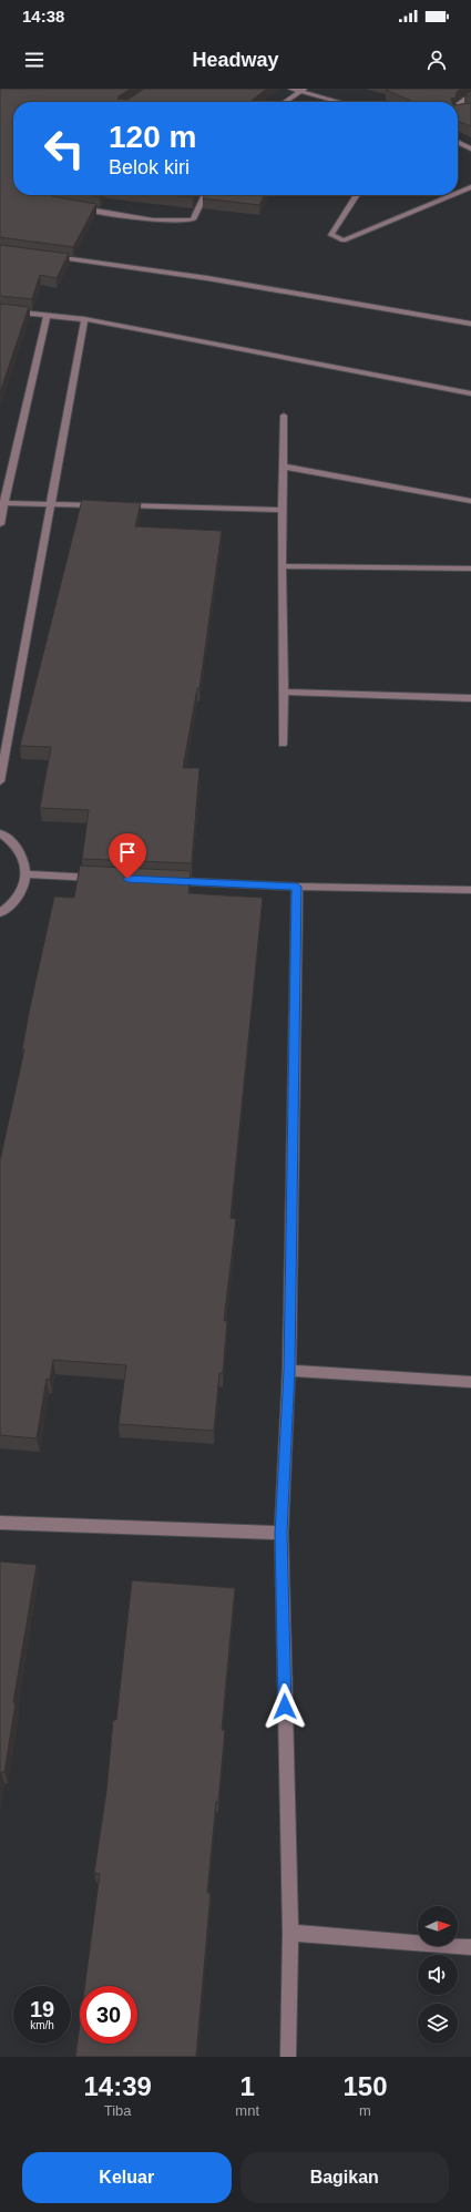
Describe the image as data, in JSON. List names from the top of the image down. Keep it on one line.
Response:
{"north":"right","page":{"status":"14:38","header":"Headway","turn":["120 m","Belok kiri"],"speed":"19 km/h","limit":"30","eta":["14:39","Tiba","1","mnt","150","m"],"buttons":["Keluar","Bagikan"]}}
